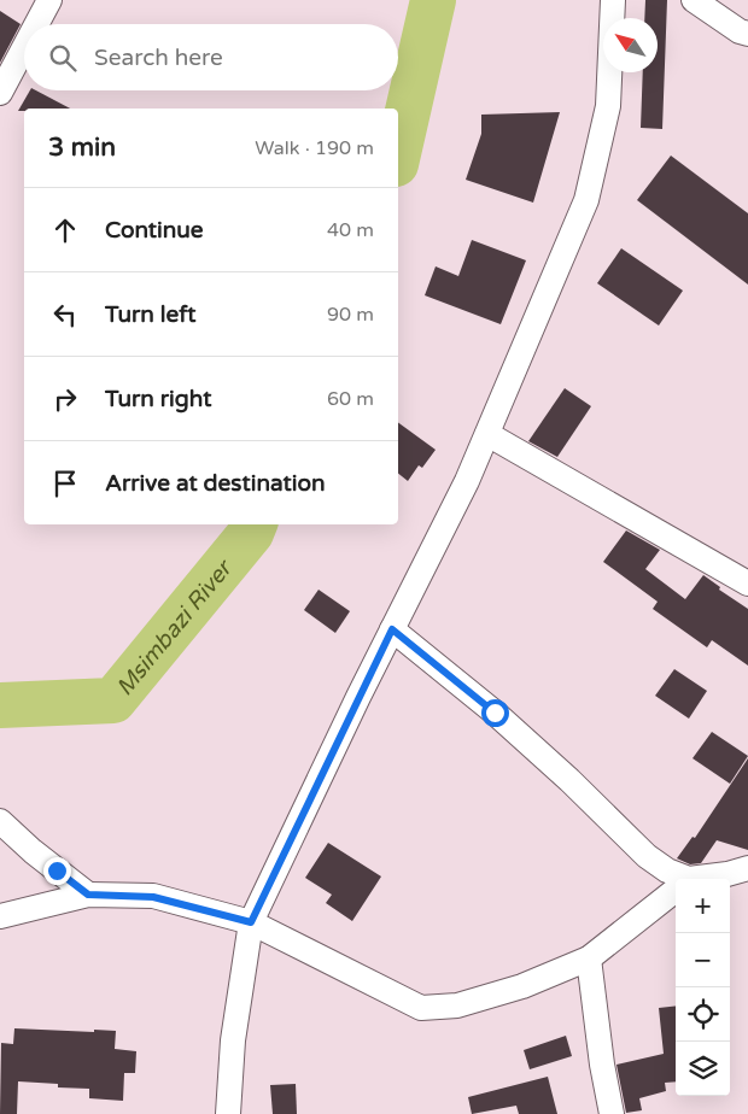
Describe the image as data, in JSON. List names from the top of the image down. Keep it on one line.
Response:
{"water":["Msimbazi River"],"north":"top left","page":{"search":"Search here","heading":["3 min","Walk · 190 m"],"list":[["Continue","40 m"],["Turn left","90 m"],["Turn right","60 m"],"Arrive at destination"],"map_buttons":["+","−"]}}
